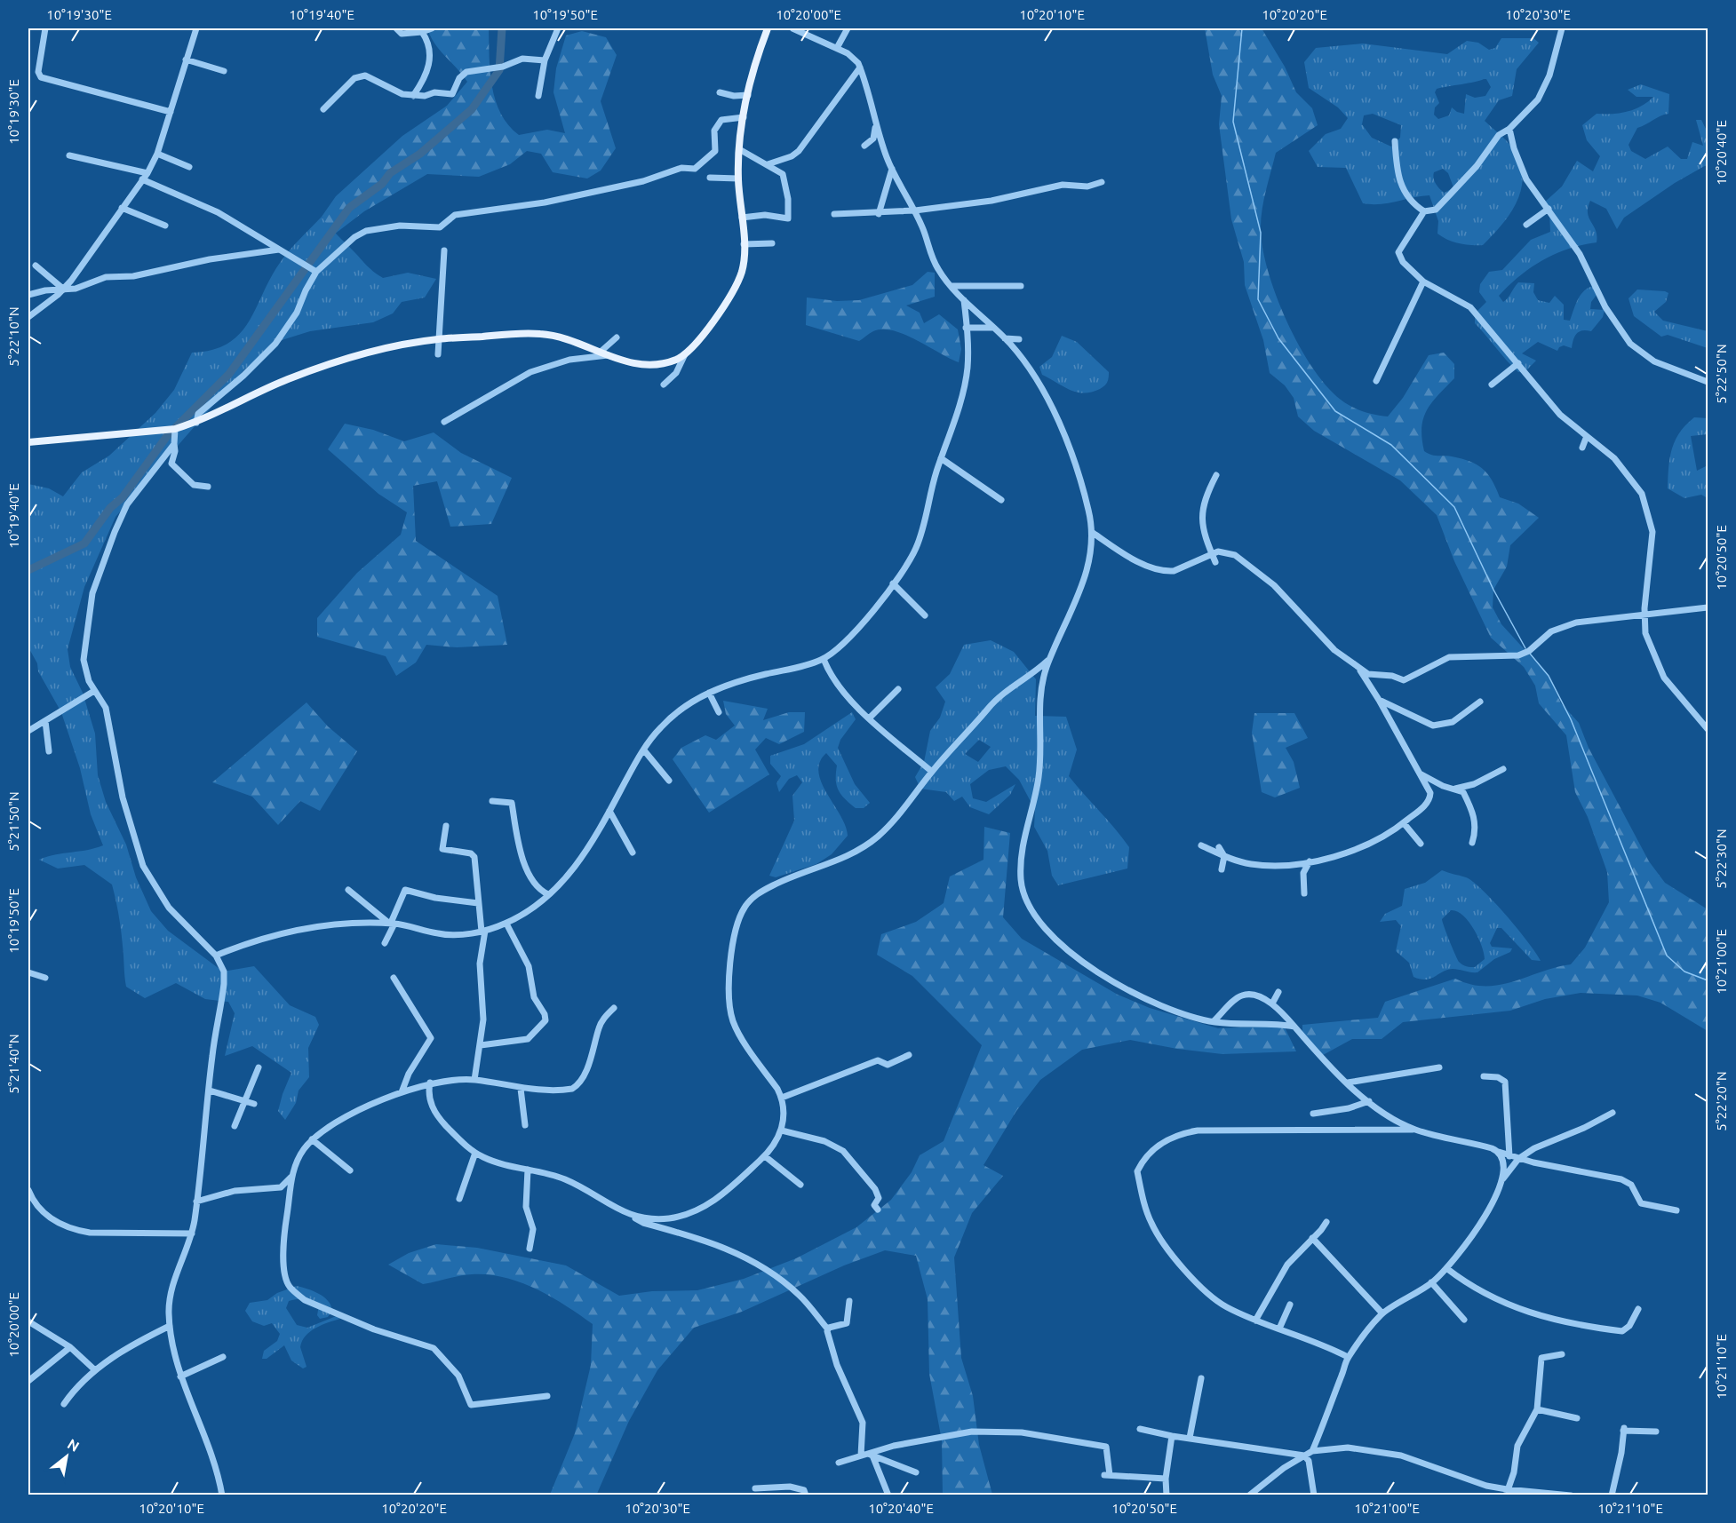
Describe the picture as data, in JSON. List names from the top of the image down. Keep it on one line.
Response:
{"north":"top right","coordinates":["10°19'30\"E","10°19'40\"E","10°19'50\"E","10°20'00\"E","10°20'10\"E","10°20'20\"E","10°20'30\"E","10°20'40\"E","5°22'10\"N","5°22'50\"N","10°20'50\"E","5°21'50\"N","5°22'30\"N","10°21'00\"E","5°21'40\"N","5°22'20\"N","10°21'10\"E"]}
